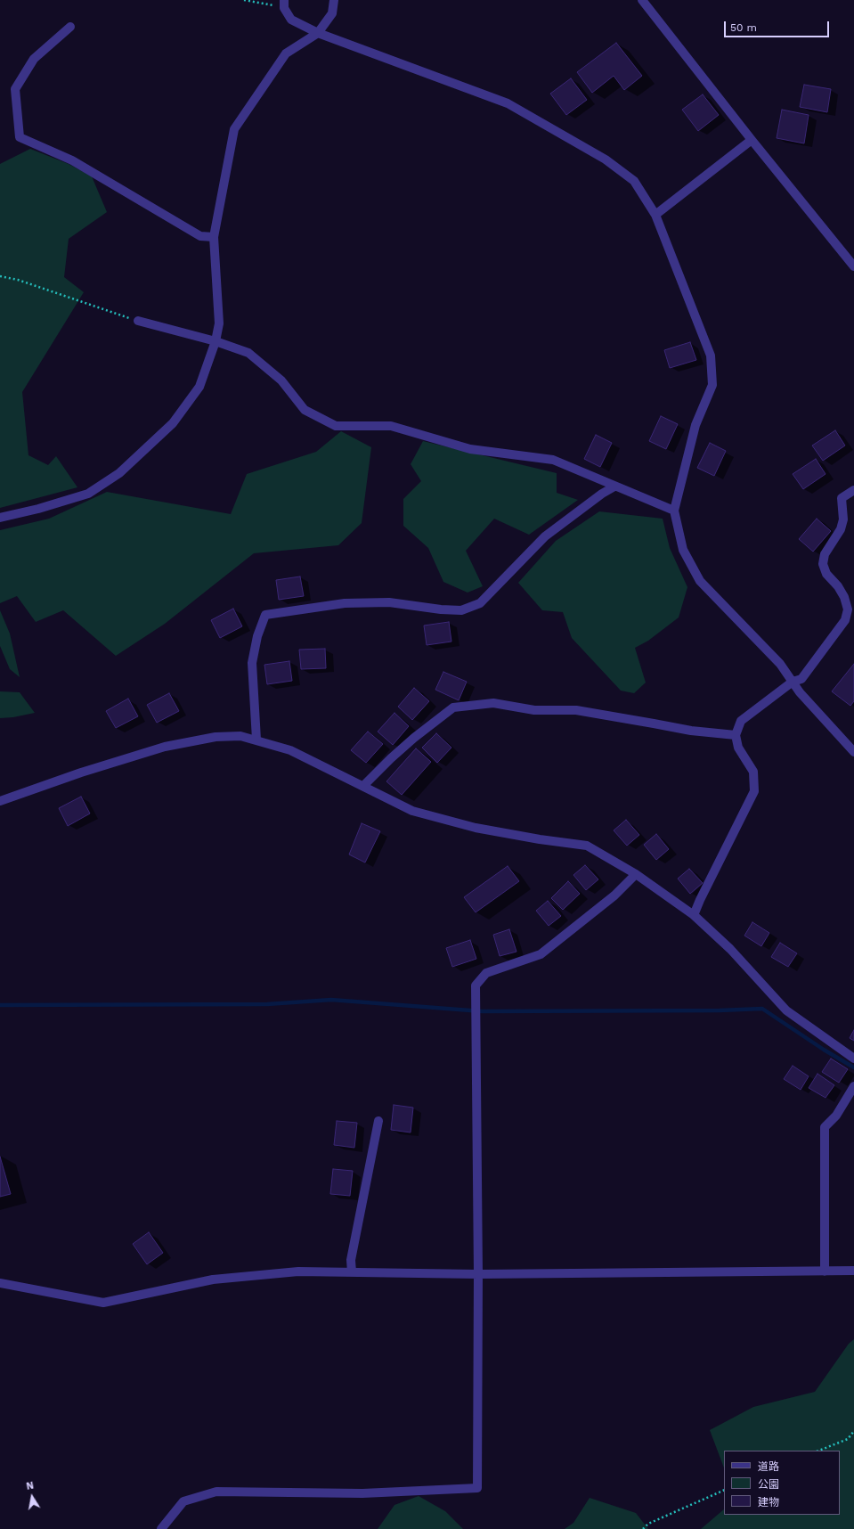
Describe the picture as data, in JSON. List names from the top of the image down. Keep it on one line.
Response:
{"legend":["道路","公園","建物"],"scale_bar":"50 m","north":"top"}
